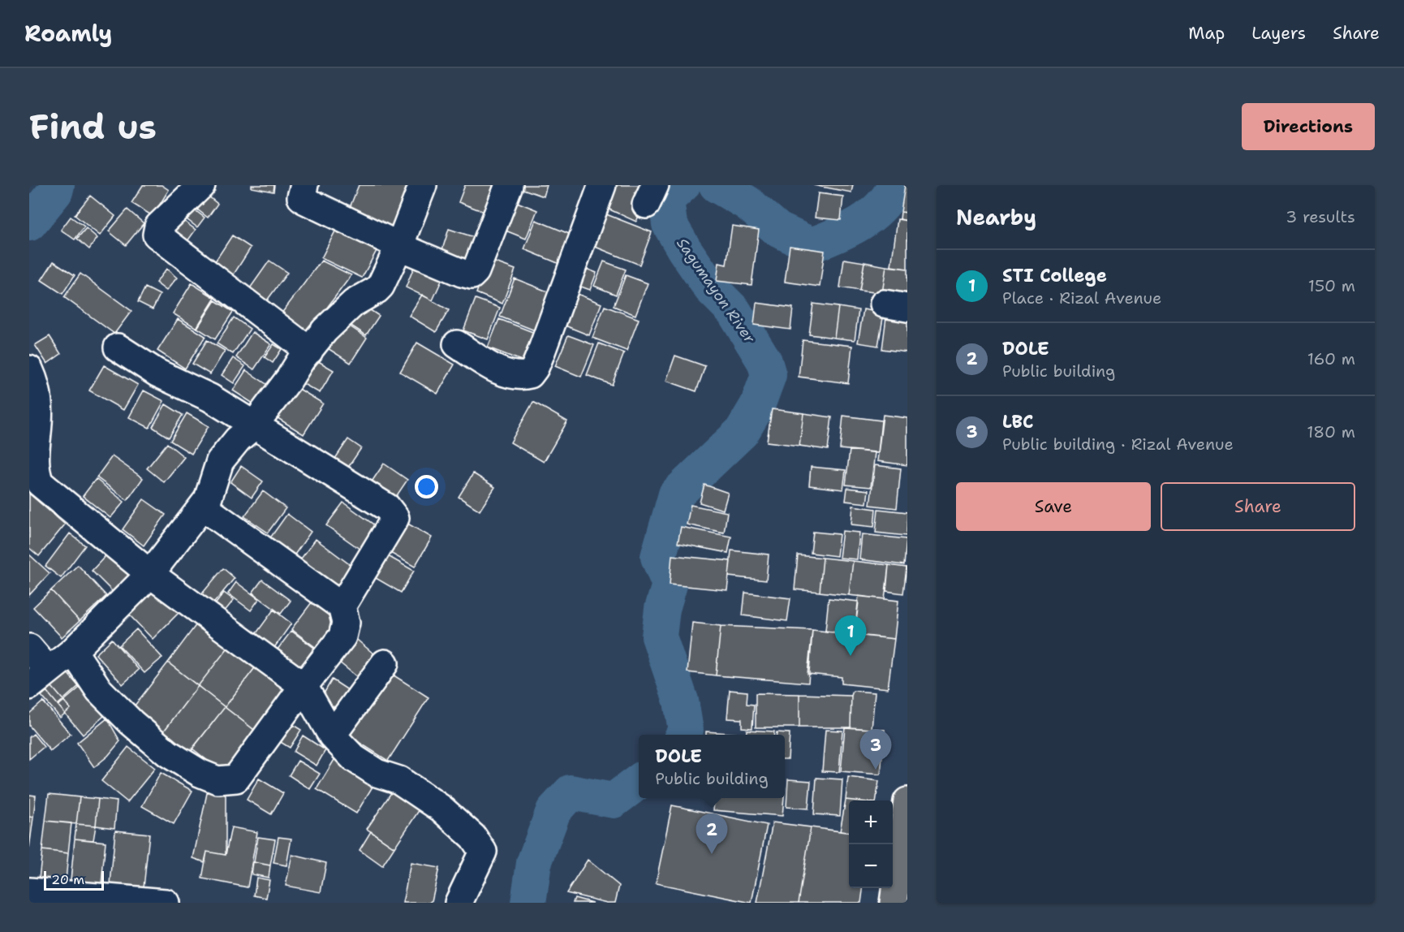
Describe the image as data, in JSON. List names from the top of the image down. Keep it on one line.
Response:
{"water":["Sagumayon River"],"scale_bar":"20 m","page":{"header":"Roamly","nav":["Map","Layers","Share"],"buttons":["Directions",["Save","Share"]],"title":"Find us","heading":["Nearby","3 results"],"list":[{"mark":"1","name":"STI College","note":"Place · Rizal Avenue","value":"150 m"},{"mark":"2","name":"DOLE","note":"Public building","value":"160 m"},{"mark":"3","name":"LBC","note":"Public building · Rizal Avenue","value":"180 m"}],"pins":["1","3","2"],"popup":["DOLE","Public building"],"map_buttons":["+","−"],"scale":"20 m"}}
